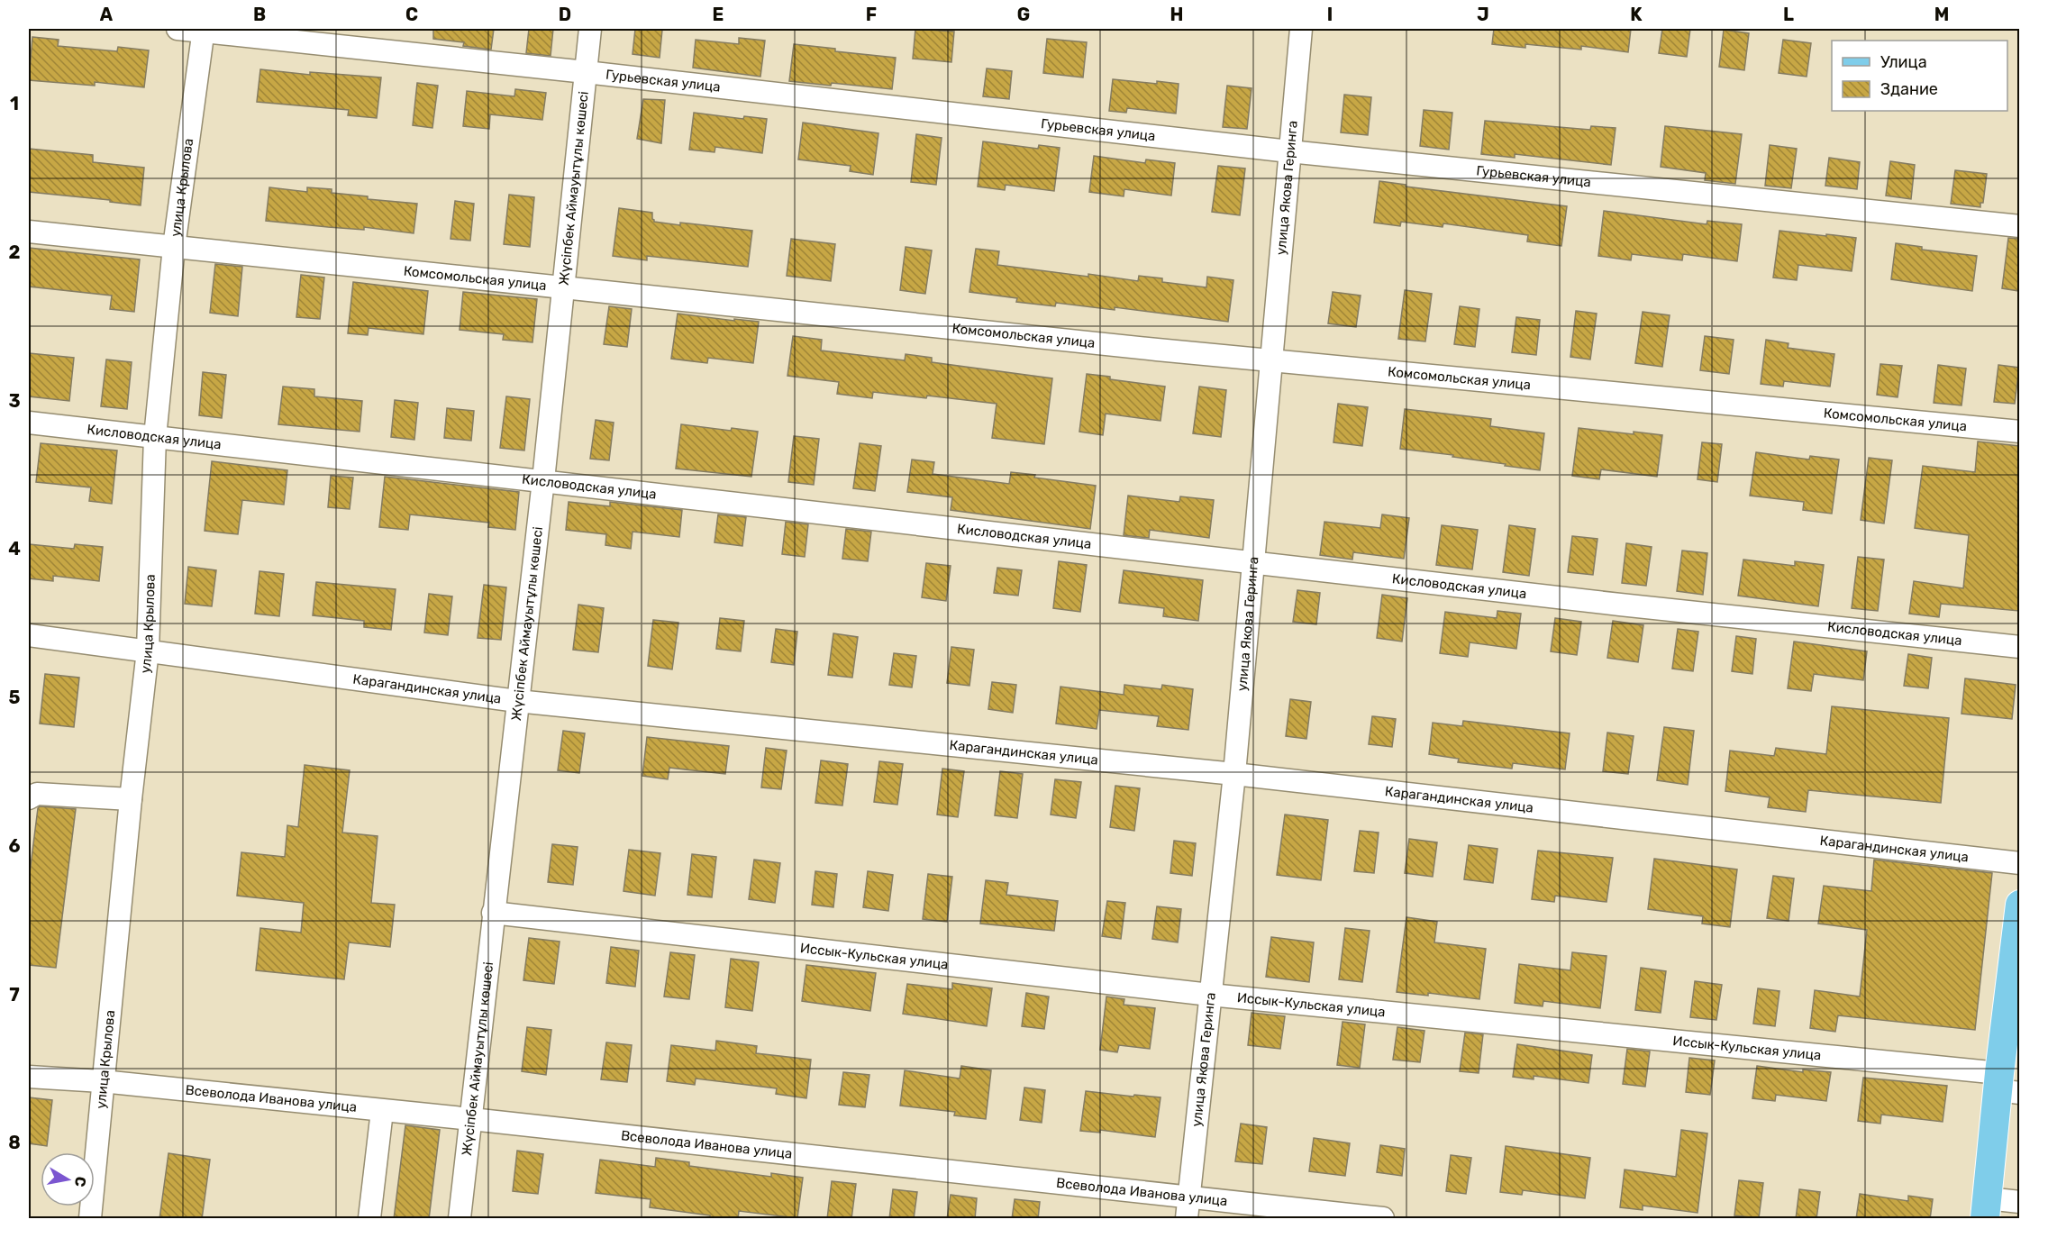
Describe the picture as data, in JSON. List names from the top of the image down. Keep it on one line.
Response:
{"streets":{"street":["Гурьевская улица","улица Крылова","улица Якова Геринга","Жүсіпбек Аймауытұлы көшесі","Комсомольская улица","Кисловодская улица","Карагандинская улица","Иссык-Кульская улица","Всеволода Иванова улица"]},"crossings":[["Гурьевская улица","улица Крылова"],["Гурьевская улица","улица Якова Геринга"],["Гурьевская улица","Жүсіпбек Аймауытұлы көшесі"],["улица Крылова","Комсомольская улица"],["улица Крылова","Кисловодская улица"],["улица Крылова","Карагандинская улица"],["улица Крылова","Всеволода Иванова улица"],["улица Якова Геринга","Комсомольская улица"],["улица Якова Геринга","Кисловодская улица"],["улица Якова Геринга","Карагандинская улица"],["улица Якова Геринга","Иссык-Кульская улица"],["улица Якова Геринга","Всеволода Иванова улица"],["Жүсіпбек Аймауытұлы көшесі","Комсомольская улица"],["Жүсіпбек Аймауытұлы көшесі","Кисловодская улица"],["Жүсіпбек Аймауытұлы көшесі","Карагандинская улица"],["Жүсіпбек Аймауытұлы көшесі","Иссык-Кульская улица"],["Жүсіпбек Аймауытұлы көшесі","Всеволода Иванова улица"]],"legend":["Улица","Здание"],"north":"right","grid":{"columns":["A","B","C","D","E","F","G","H","I","J","K","L","M"],"rows":["1","2","3","4","5","6","7","8"]}}
